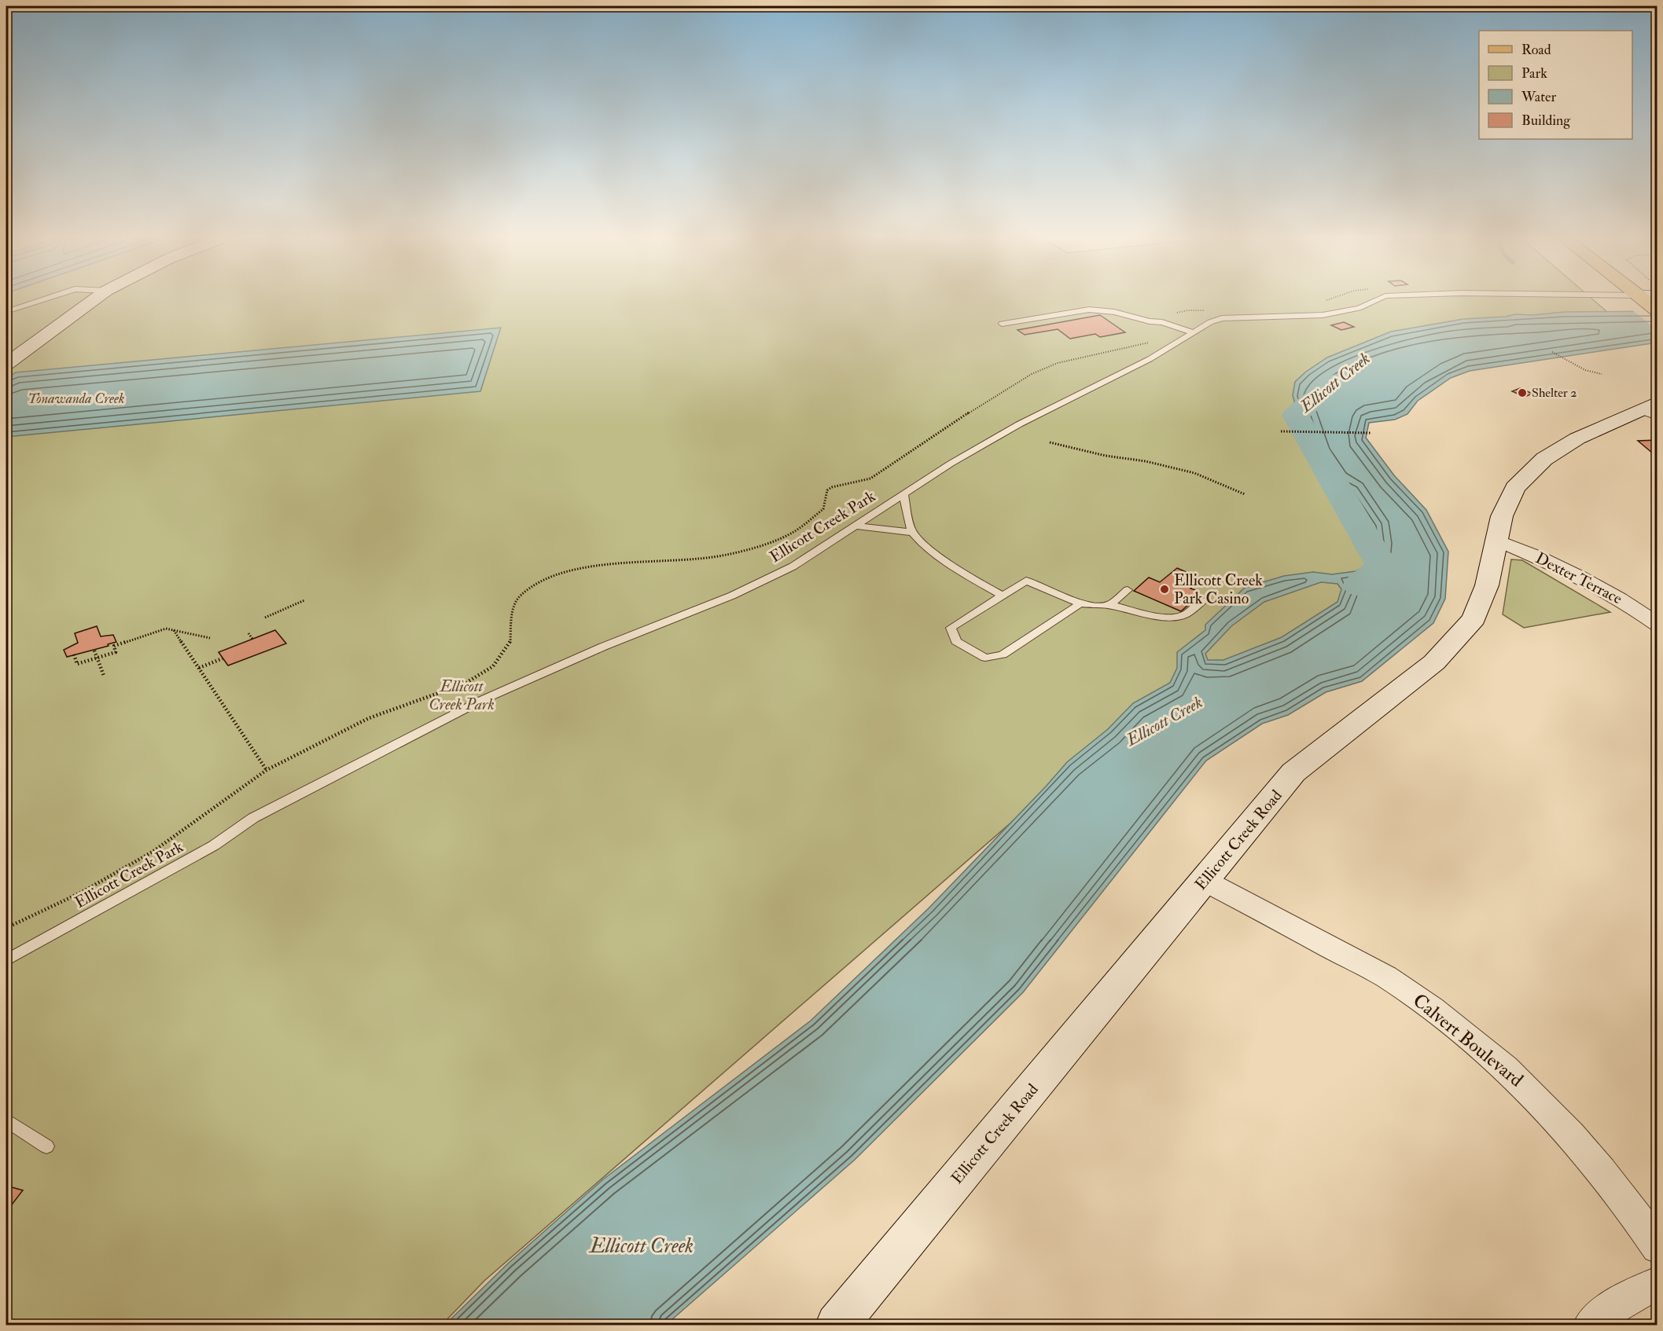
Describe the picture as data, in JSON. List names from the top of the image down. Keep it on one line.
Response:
{"streets":{"street":["Dexter Terrace","Ellicott Creek Road","Calvert Boulevard"],"lane":["Ellicott Creek Park"]},"crossings":[["Dexter Terrace","Ellicott Creek Road"],["Ellicott Creek Road","Calvert Boulevard"]],"water":["Ellicott Creek","Tonawanda Creek"],"parks":["Ellicott Creek Park"],"places":["Shelter 2","Ellicott Creek Park Casino"],"legend":["Road","Park","Water","Building"]}
